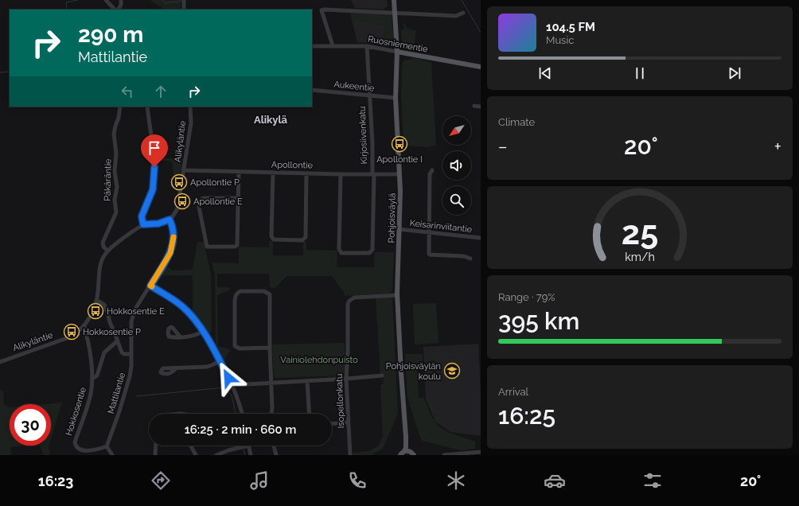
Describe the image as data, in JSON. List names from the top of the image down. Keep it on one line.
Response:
{"streets":{"main road":["Ruosniementie","Pohjoisväylä"],"street":["Aukeentie","Kirjosiivenkatu","Alikyläntie","Apollontie","Päkäräntie","Keisarinviitantie","Mattilantie","Isopellonkatu","Hokkosentie"]},"crossings":[["Ruosniementie","Kirjosiivenkatu"],["Ruosniementie","Pohjoisväylä"],["Aukeentie","Kirjosiivenkatu"],["Aukeentie","Pohjoisväylä"],["Kirjosiivenkatu","Apollontie"],["Alikyläntie","Apollontie"],["Alikyläntie","Päkäräntie"],["Alikyläntie","Mattilantie"],["Alikyläntie","Hokkosentie"],["Apollontie","Pohjoisväylä"],["Pohjoisväylä","Keisarinviitantie"],["Pohjoisväylä","Isopellonkatu"],["Mattilantie","Hokkosentie"]],"districts":["Alikylä"],"parks":["Vainiolehdonpuisto"],"places":{"bus stop":["Apollontie I","Apollontie P","Apollontie E","Hokkosentie E","Hokkosentie P"],"school or university":["Pohjoisväylän koulu"]},"north":"bottom left","page":{"turn":["290 m","Mattilantie"],"song":["104.5 FM","Music"],"tile":["Climate",["Range · 79%","395 km"],["Arrival","16:25"]],"heat":["−","20°","+"],"limit":"30","trip":"16:25 · 2 min · 660 m","tabs":["16:23","20°"],"gauge":["25","km/h"]}}
